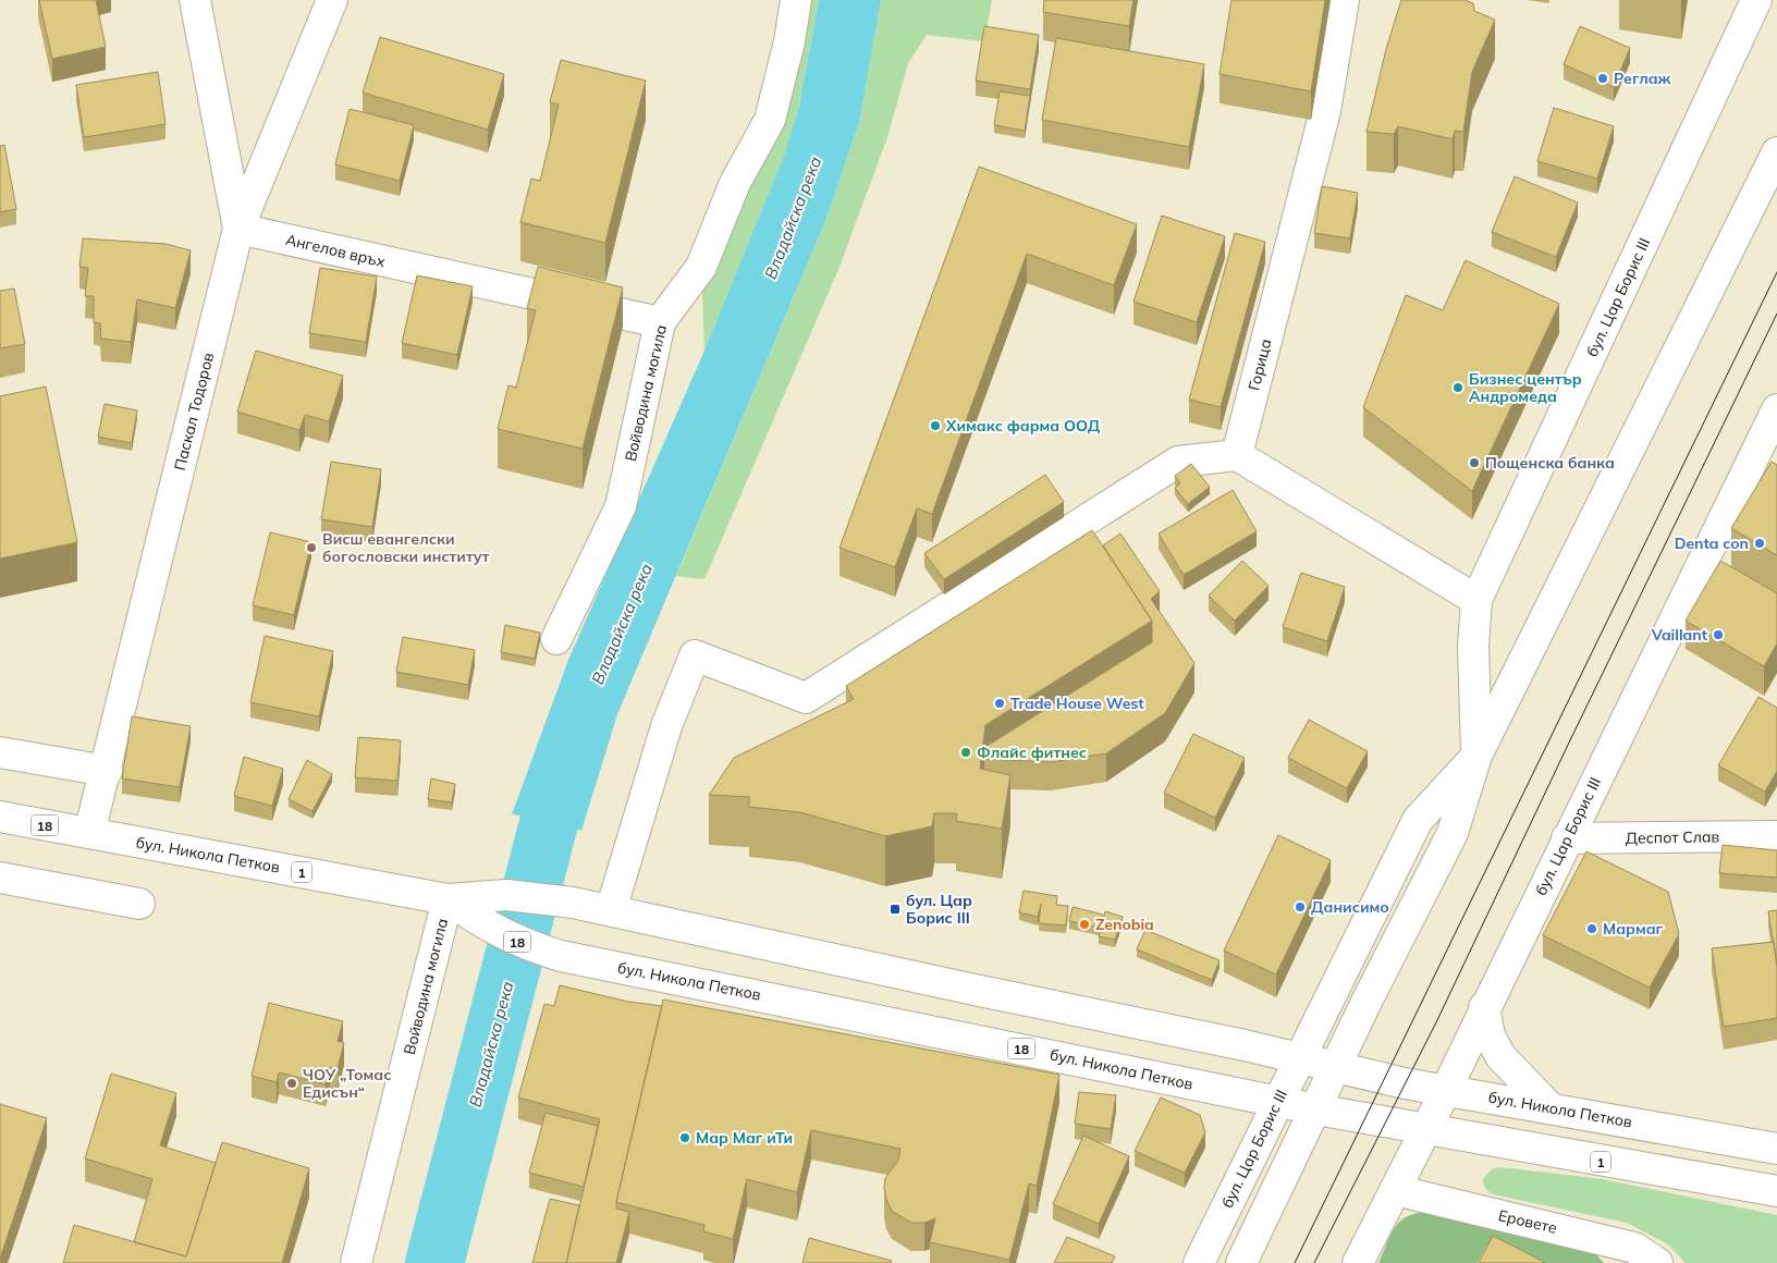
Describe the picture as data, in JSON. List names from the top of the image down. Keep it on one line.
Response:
{"streets":{"main road":["Ангелов връх","бул. Цар Борис III","Горица","Войводина могила","Паскал Тодоров","18","Деспот Слав","бул. Никола Петков","1","Еровете"]},"crossings":[["Ангелов връх","Войводина могила"],["Ангелов връх","Паскал Тодоров"],["бул. Цар Борис III","Деспот Слав"],["бул. Цар Борис III","бул. Никола Петков"],["бул. Цар Борис III","Еровете"],["Войводина могила","бул. Никола Петков"],["Паскал Тодоров","бул. Никола Петков"]],"water":["Владайска река"],"places":{"other":["Реглаж","Бизнес център Андромеда","Химакс фарма ООД","Пощенска банка","Denta con","Висш евангелски богословски институт","Vaillant","Trade House West","Флайс фитнес","Данисимо","Zenobia","Мармаг","ЧОУ „Томас Едисън“","Мар Маг иТи"],"transit":["бул. Цар Борис ІІІ"]}}
